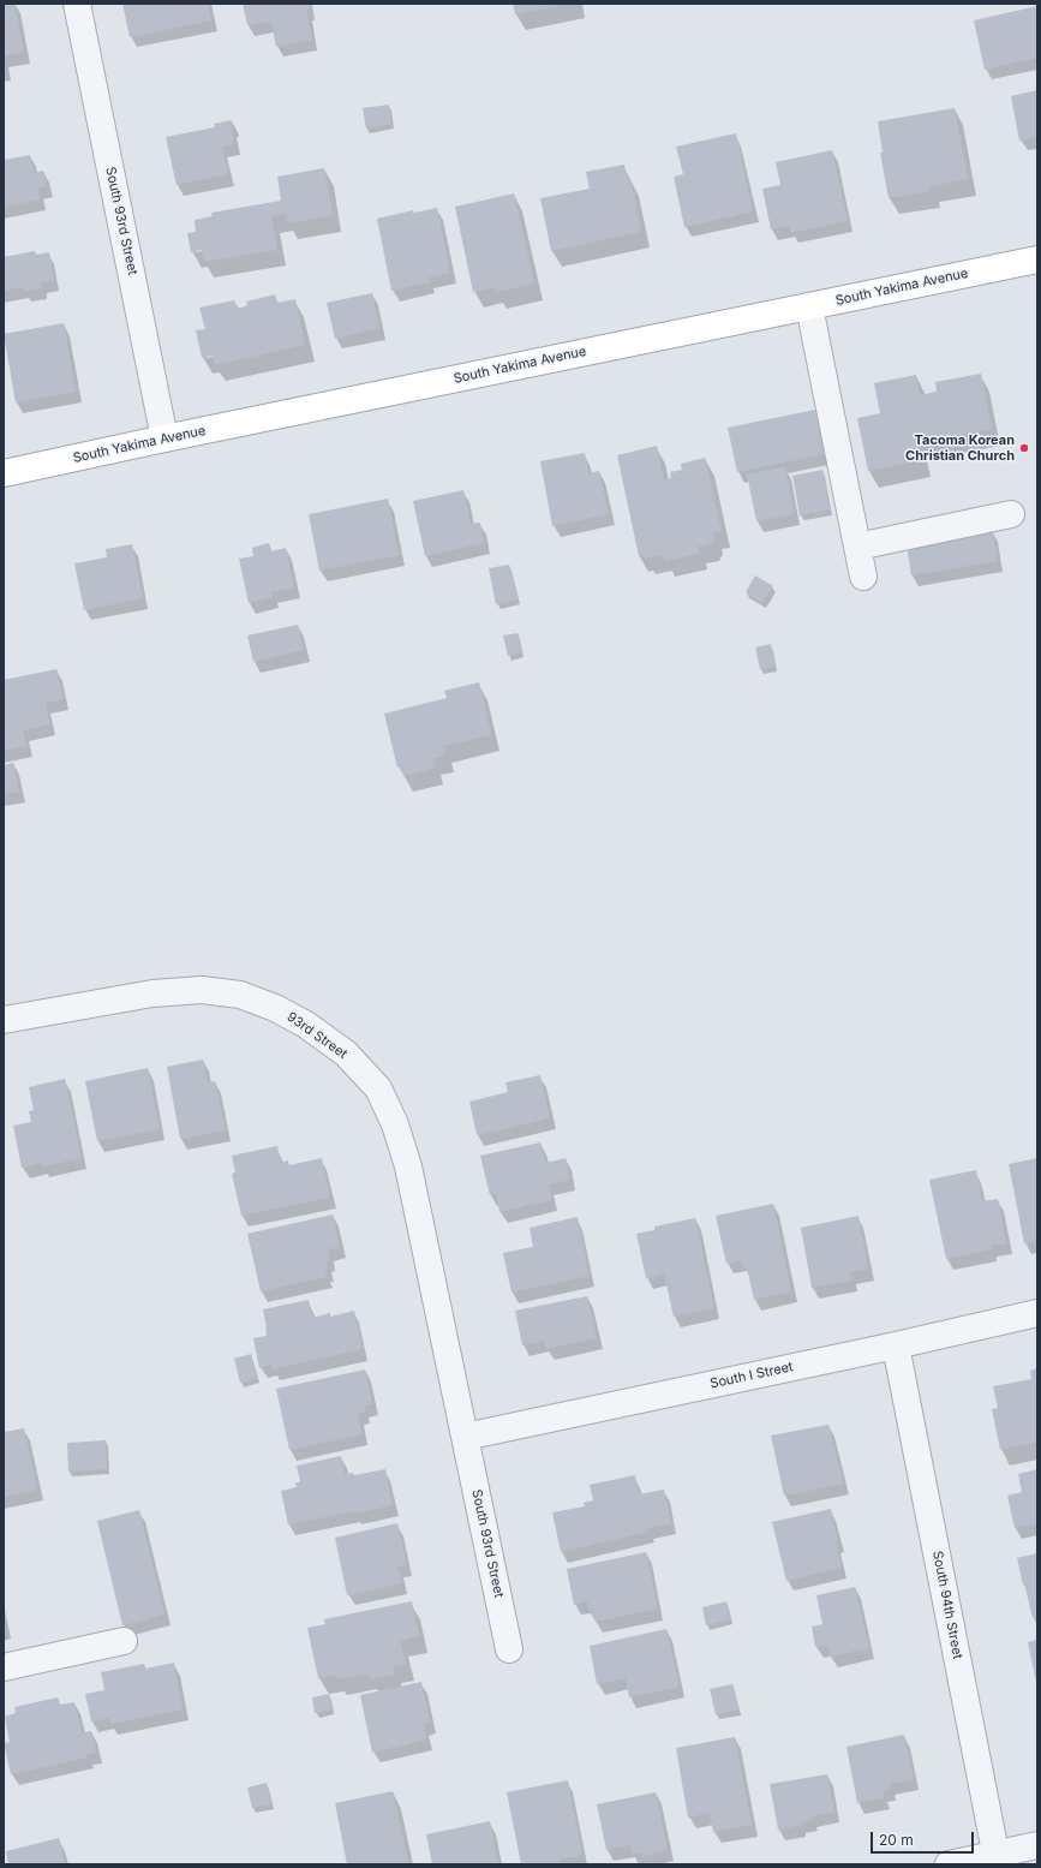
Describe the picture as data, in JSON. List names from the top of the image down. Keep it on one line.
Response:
{"streets":{"main road":["South Yakima Avenue"],"street":["South 93rd Street","93rd Street","South I Street","South 94th Street"]},"crossings":[["South 93rd Street","South Yakima Avenue"],["South 93rd Street","93rd Street"],["South 93rd Street","South I Street"],["93rd Street","South I Street"],["South I Street","South 94th Street"]],"places":["Tacoma Korean Christian Church"],"scale_bar":"20 m"}
